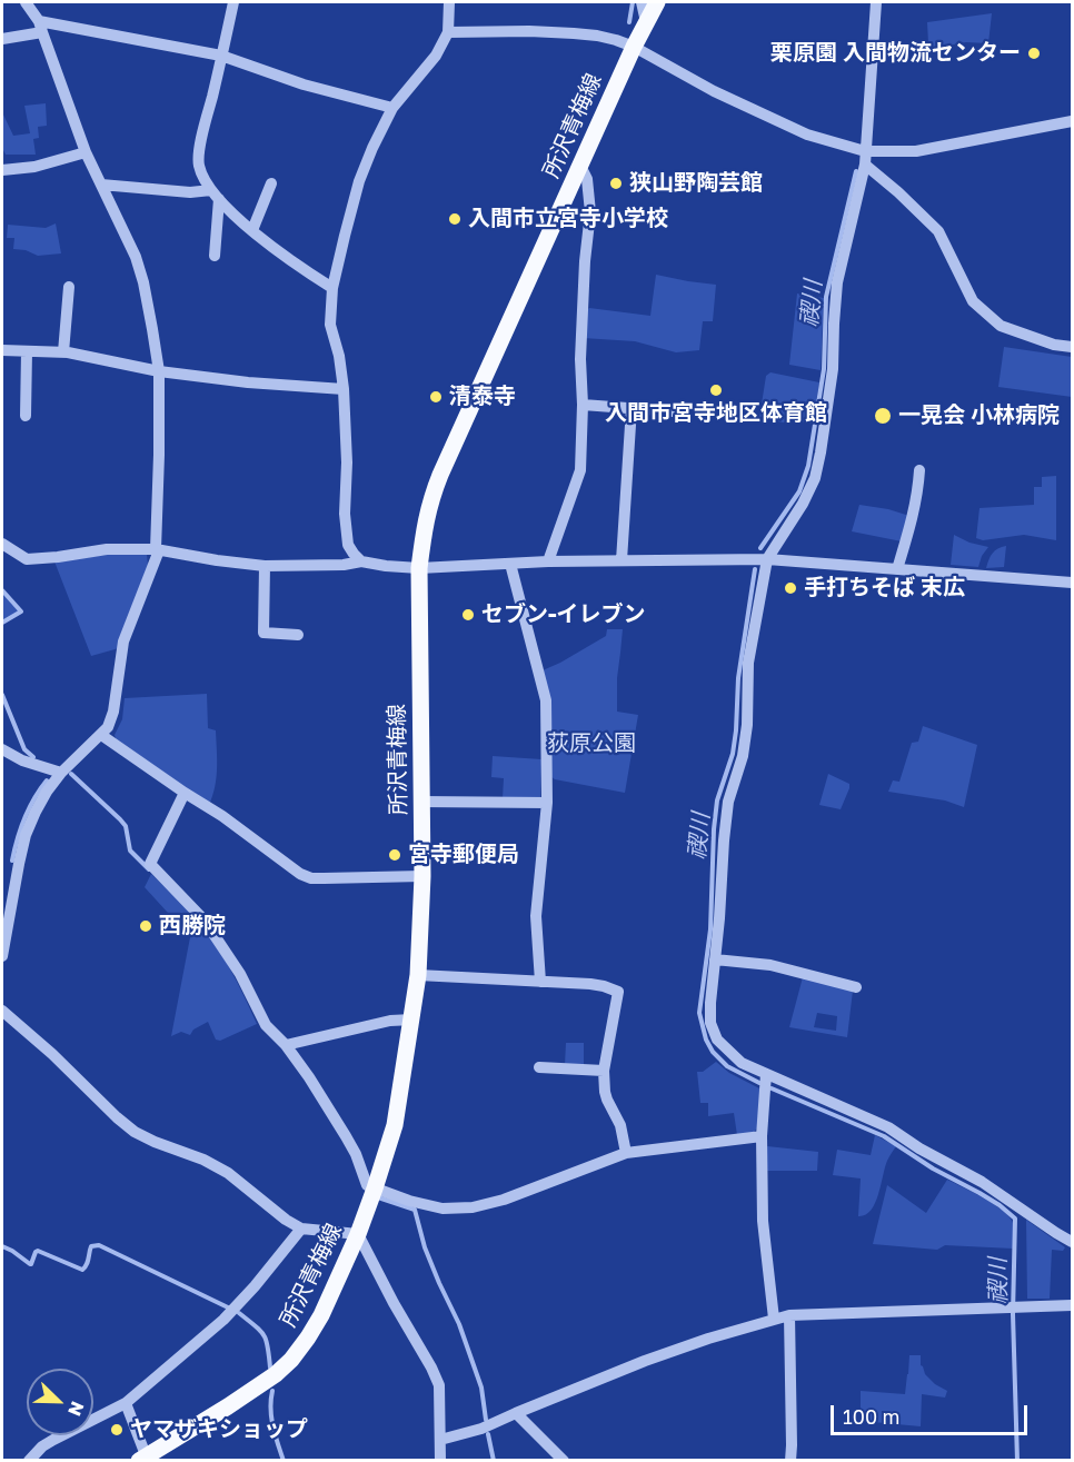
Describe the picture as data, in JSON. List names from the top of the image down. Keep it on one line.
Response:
{"streets":{"main road":["所沢青梅線"]},"water":["禊川"],"parks":["荻原公園"],"places":["栗原園 入間物流センター","狭山野陶芸館","入間市立宮寺小学校","入間市宮寺地区体育館","清泰寺","一晃会 小林病院","手打ちそば 末広","セブン-イレブン","宮寺郵便局","西勝院","ヤマザキショップ"],"scale_bar":"100 m","north":"bottom right"}
